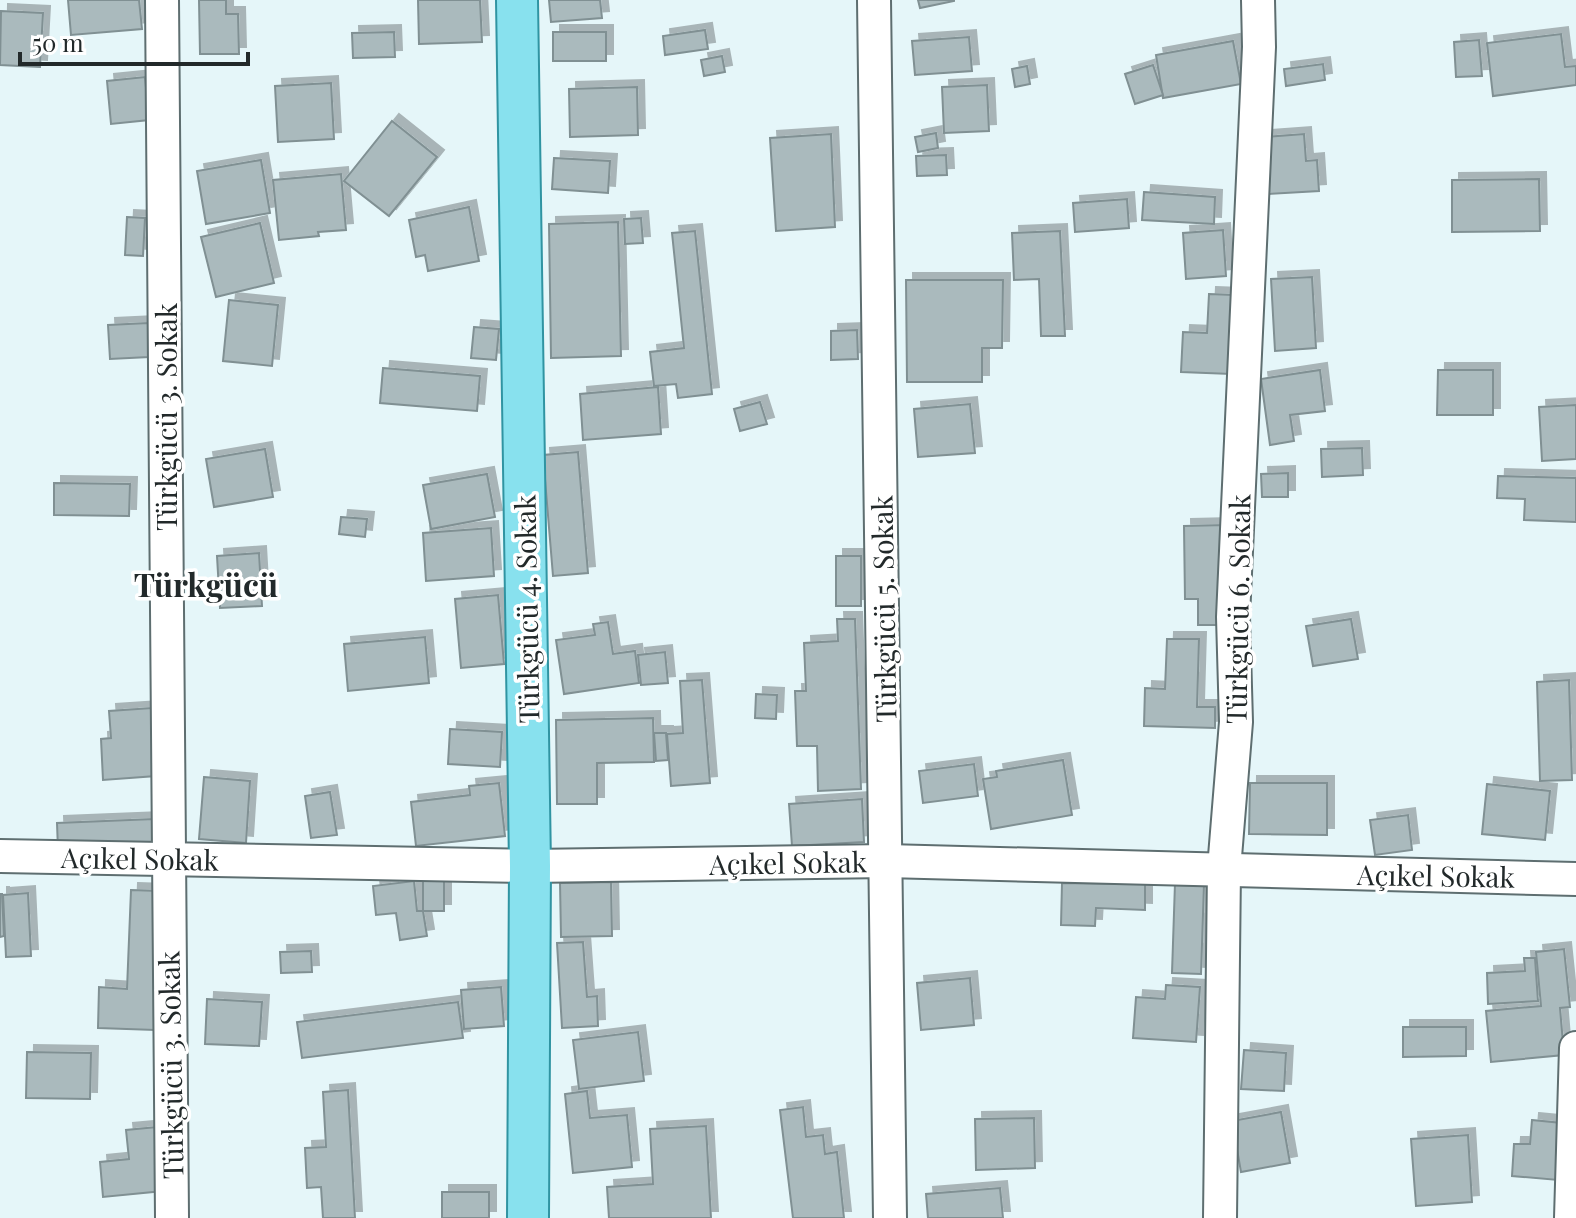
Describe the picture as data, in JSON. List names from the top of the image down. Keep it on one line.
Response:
{"streets":{"main road":["Türkgücü 4. Sokak"],"street":["Türkgücü 3. Sokak","Türkgücü 5. Sokak","Türkgücü 6. Sokak","Açıkel Sokak"]},"crossings":[["Türkgücü 3. Sokak","Açıkel Sokak"],["Türkgücü 4. Sokak","Açıkel Sokak"],["Türkgücü 5. Sokak","Açıkel Sokak"],["Türkgücü 6. Sokak","Açıkel Sokak"]],"districts":["Türkgücü"],"scale_bar":"50 m"}
